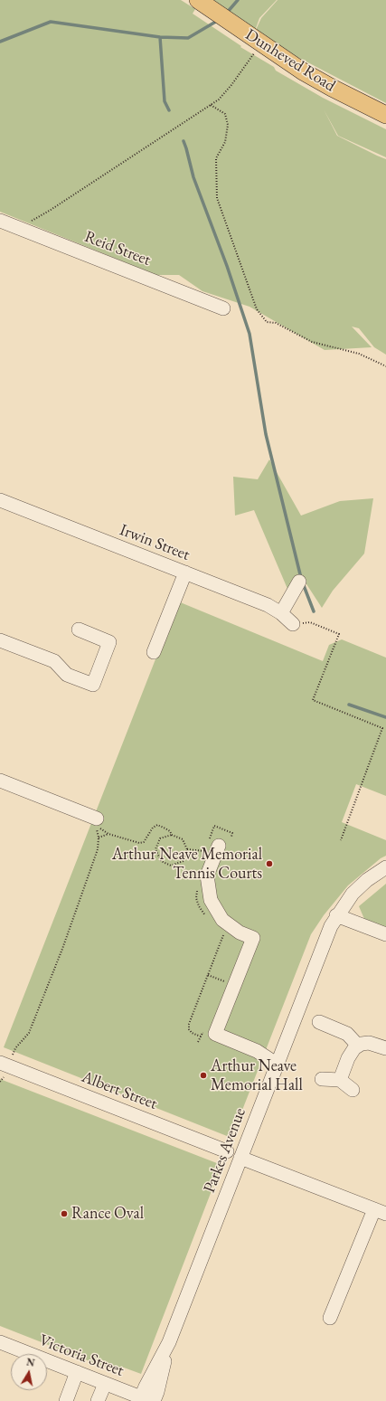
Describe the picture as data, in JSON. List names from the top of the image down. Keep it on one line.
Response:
{"streets":{"main road":["Dunheved Road"],"street":["Reid Street","Irwin Street","Albert Street","Parkes Avenue","Victoria Street"]},"crossings":[["Parkes Avenue","Victoria Street"]],"places":["Arthur Neave Memorial Tennis Courts","Arthur Neave Memorial Hall","Rance Oval"],"north":"top"}
